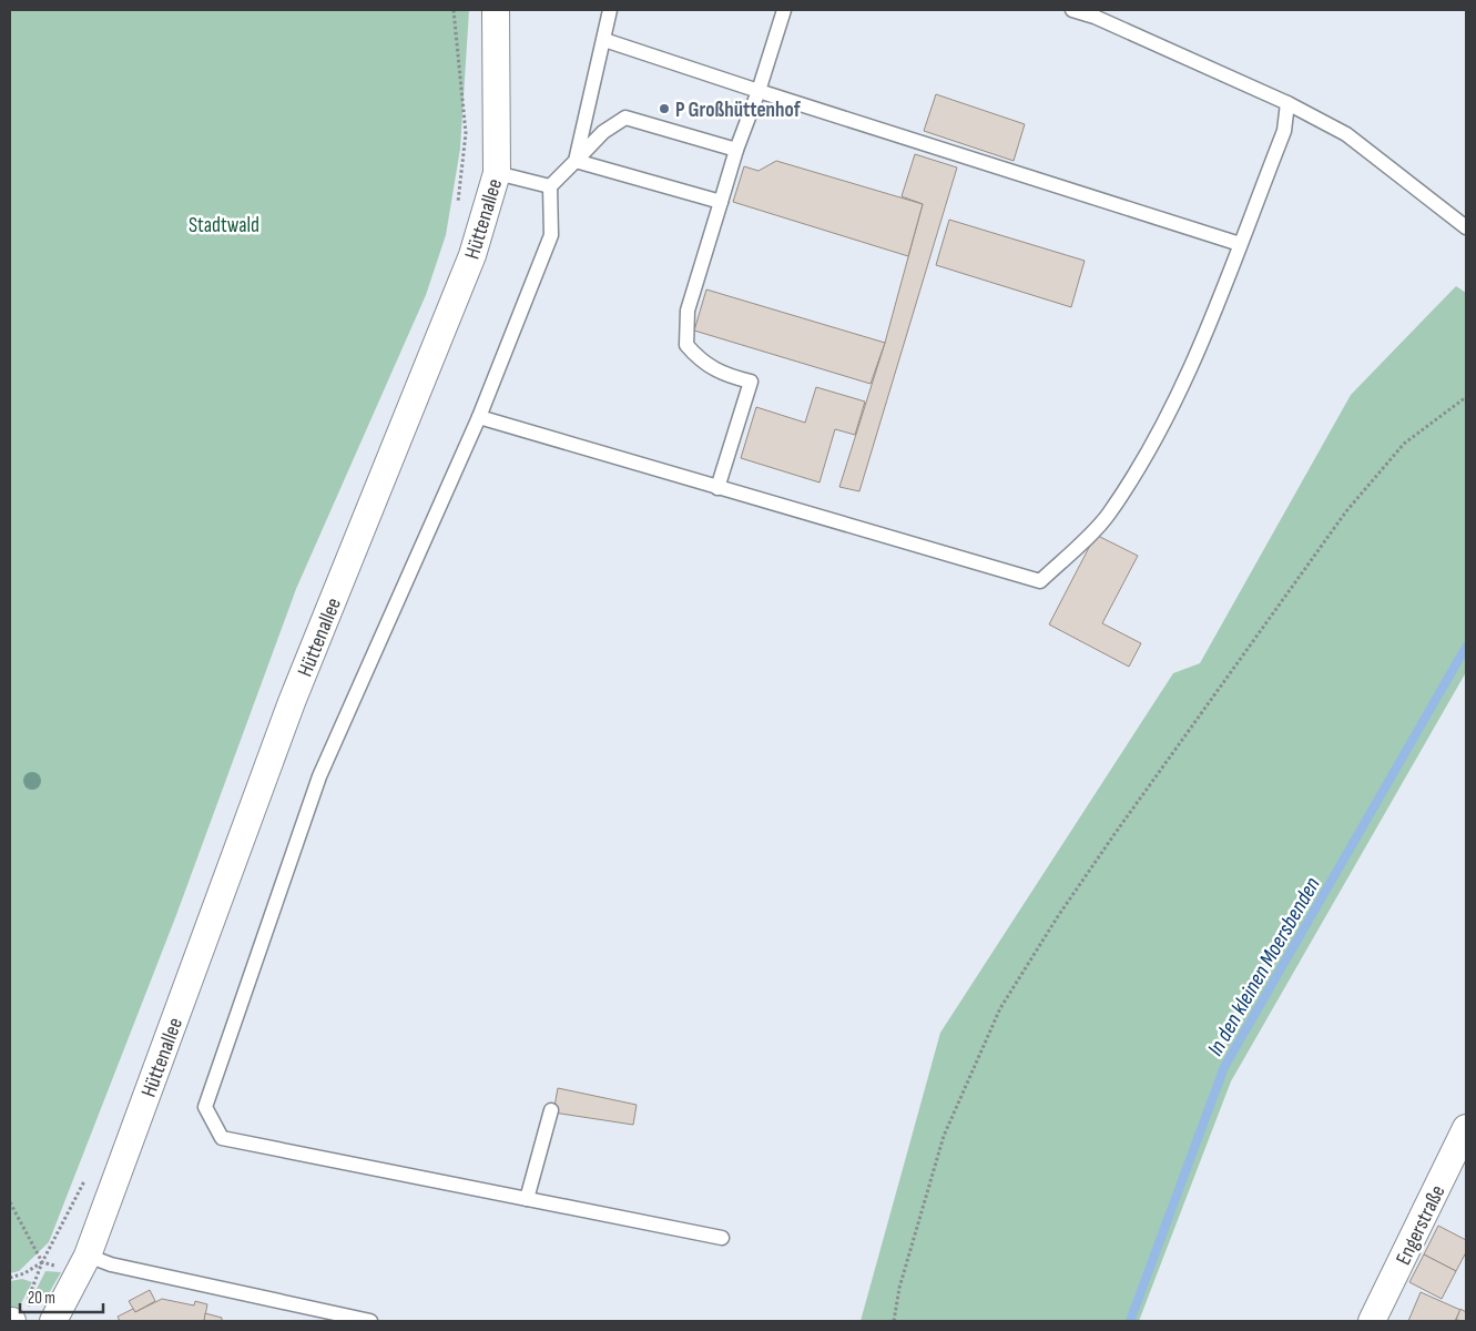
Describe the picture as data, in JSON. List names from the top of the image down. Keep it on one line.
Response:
{"streets":{"street":["Hüttenallee","Engerstraße"]},"water":["In den kleinen Moersbenden"],"parks":["Stadtwald"],"places":["P Großhüttenhof"],"scale_bar":"20 m"}
